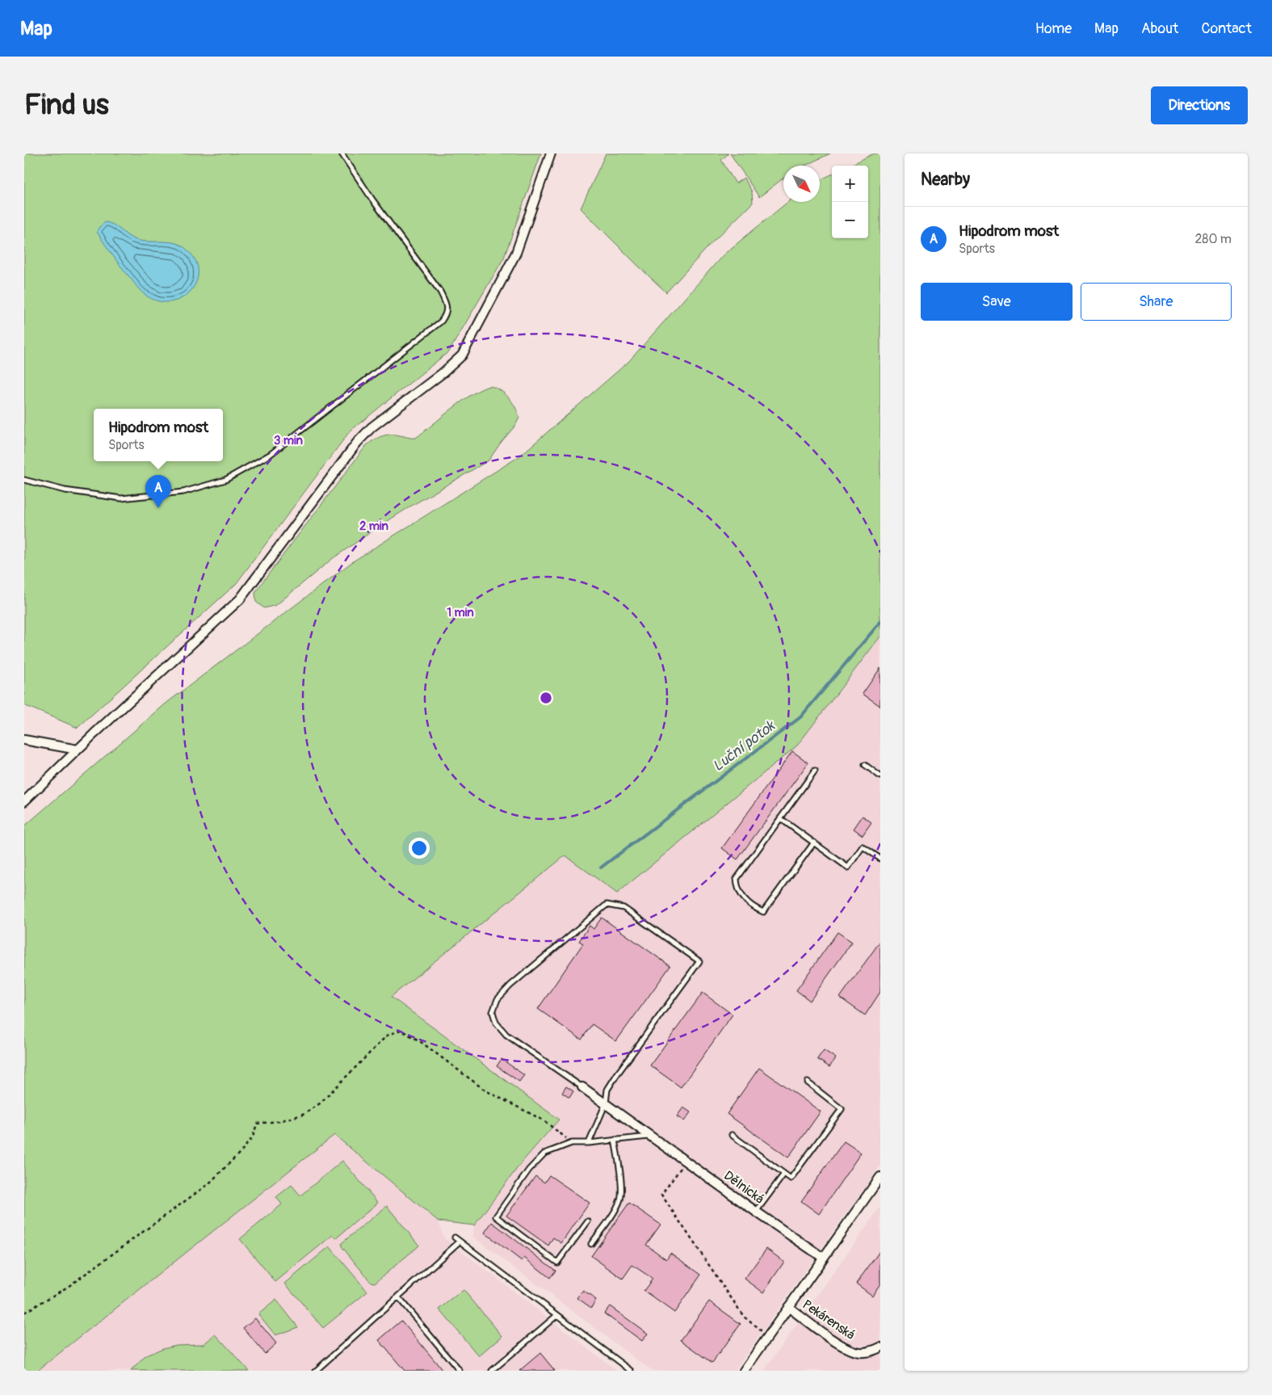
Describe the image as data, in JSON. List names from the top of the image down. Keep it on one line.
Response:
{"streets":{"street":["Dělnická","Pekárenská"]},"water":["Luční potok"],"north":"bottom right","page":{"header":"Map","nav":["Home","Map","About","Contact"],"buttons":["Directions",["Save","Share"]],"title":"Find us","heading":"Nearby","map_buttons":["+","−"],"list":[{"mark":"A","name":"Hipodrom most","note":"Sports","value":"280 m"}],"popup":["Hipodrom most","Sports"],"pins":"A"},"rings":["3 min","2 min","1 min"]}
